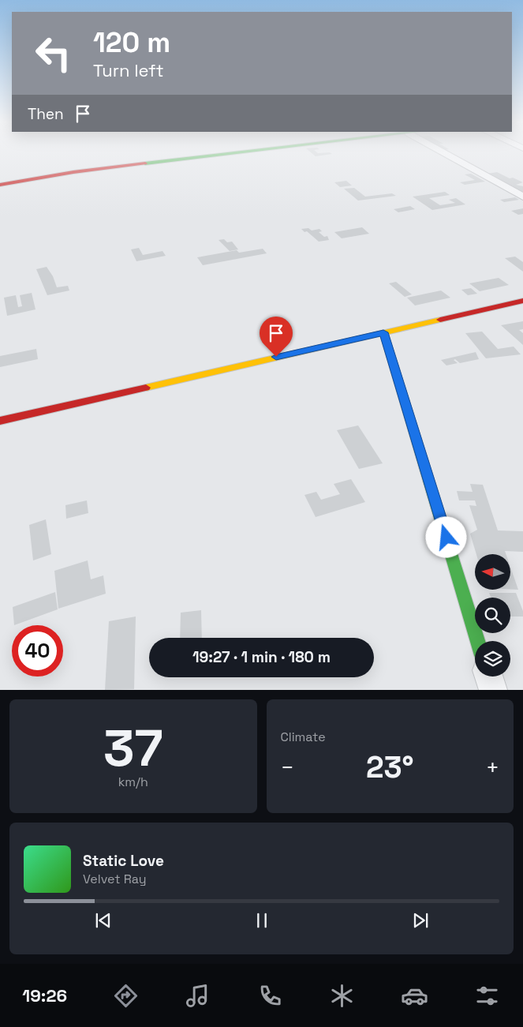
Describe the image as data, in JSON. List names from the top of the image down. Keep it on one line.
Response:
{"north":"left","page":{"turn":["120 m","Turn left"],"then":"Then","limit":"40","trip":"19:27 · 1 min · 180 m","tile":[["37","km/h"],"Climate"],"heat":["−","23°","+"],"song":["Static Love","Velvet Ray"],"tabs":"19:26"}}
